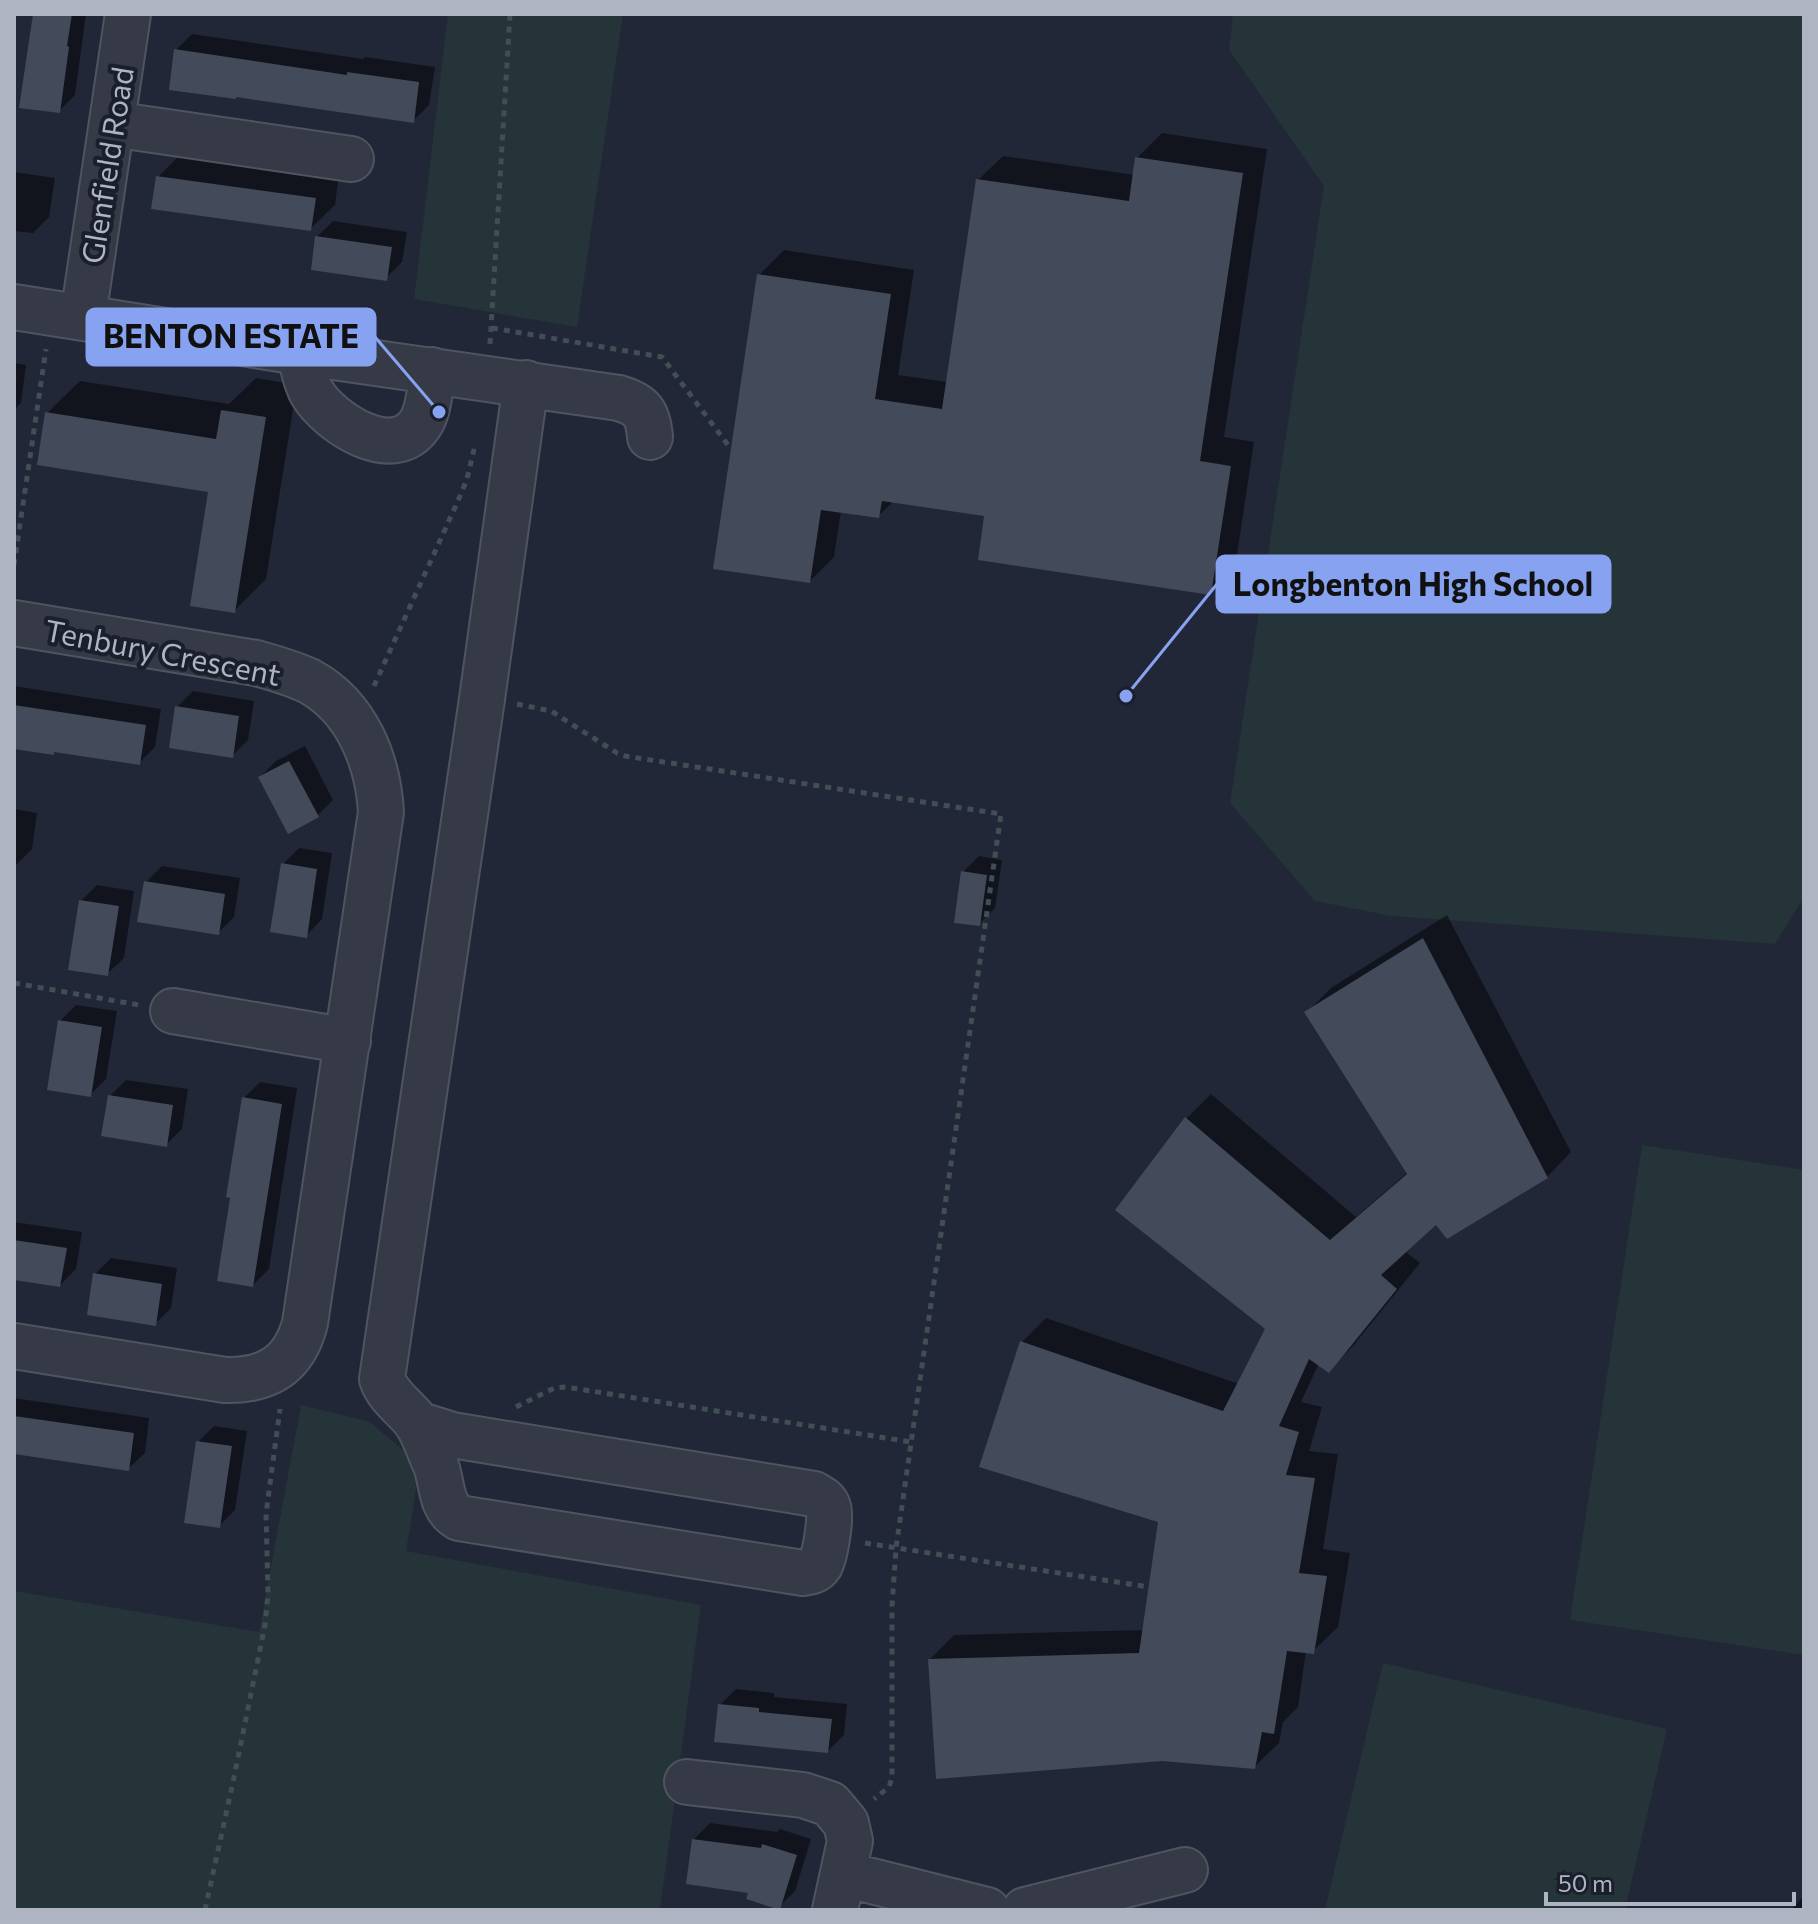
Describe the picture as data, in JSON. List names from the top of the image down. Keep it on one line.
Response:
{"streets":{"street":["Glenfield Road","Tenbury Crescent"]},"places":["BENTON ESTATE","Longbenton High School"],"scale_bar":"50 m"}
